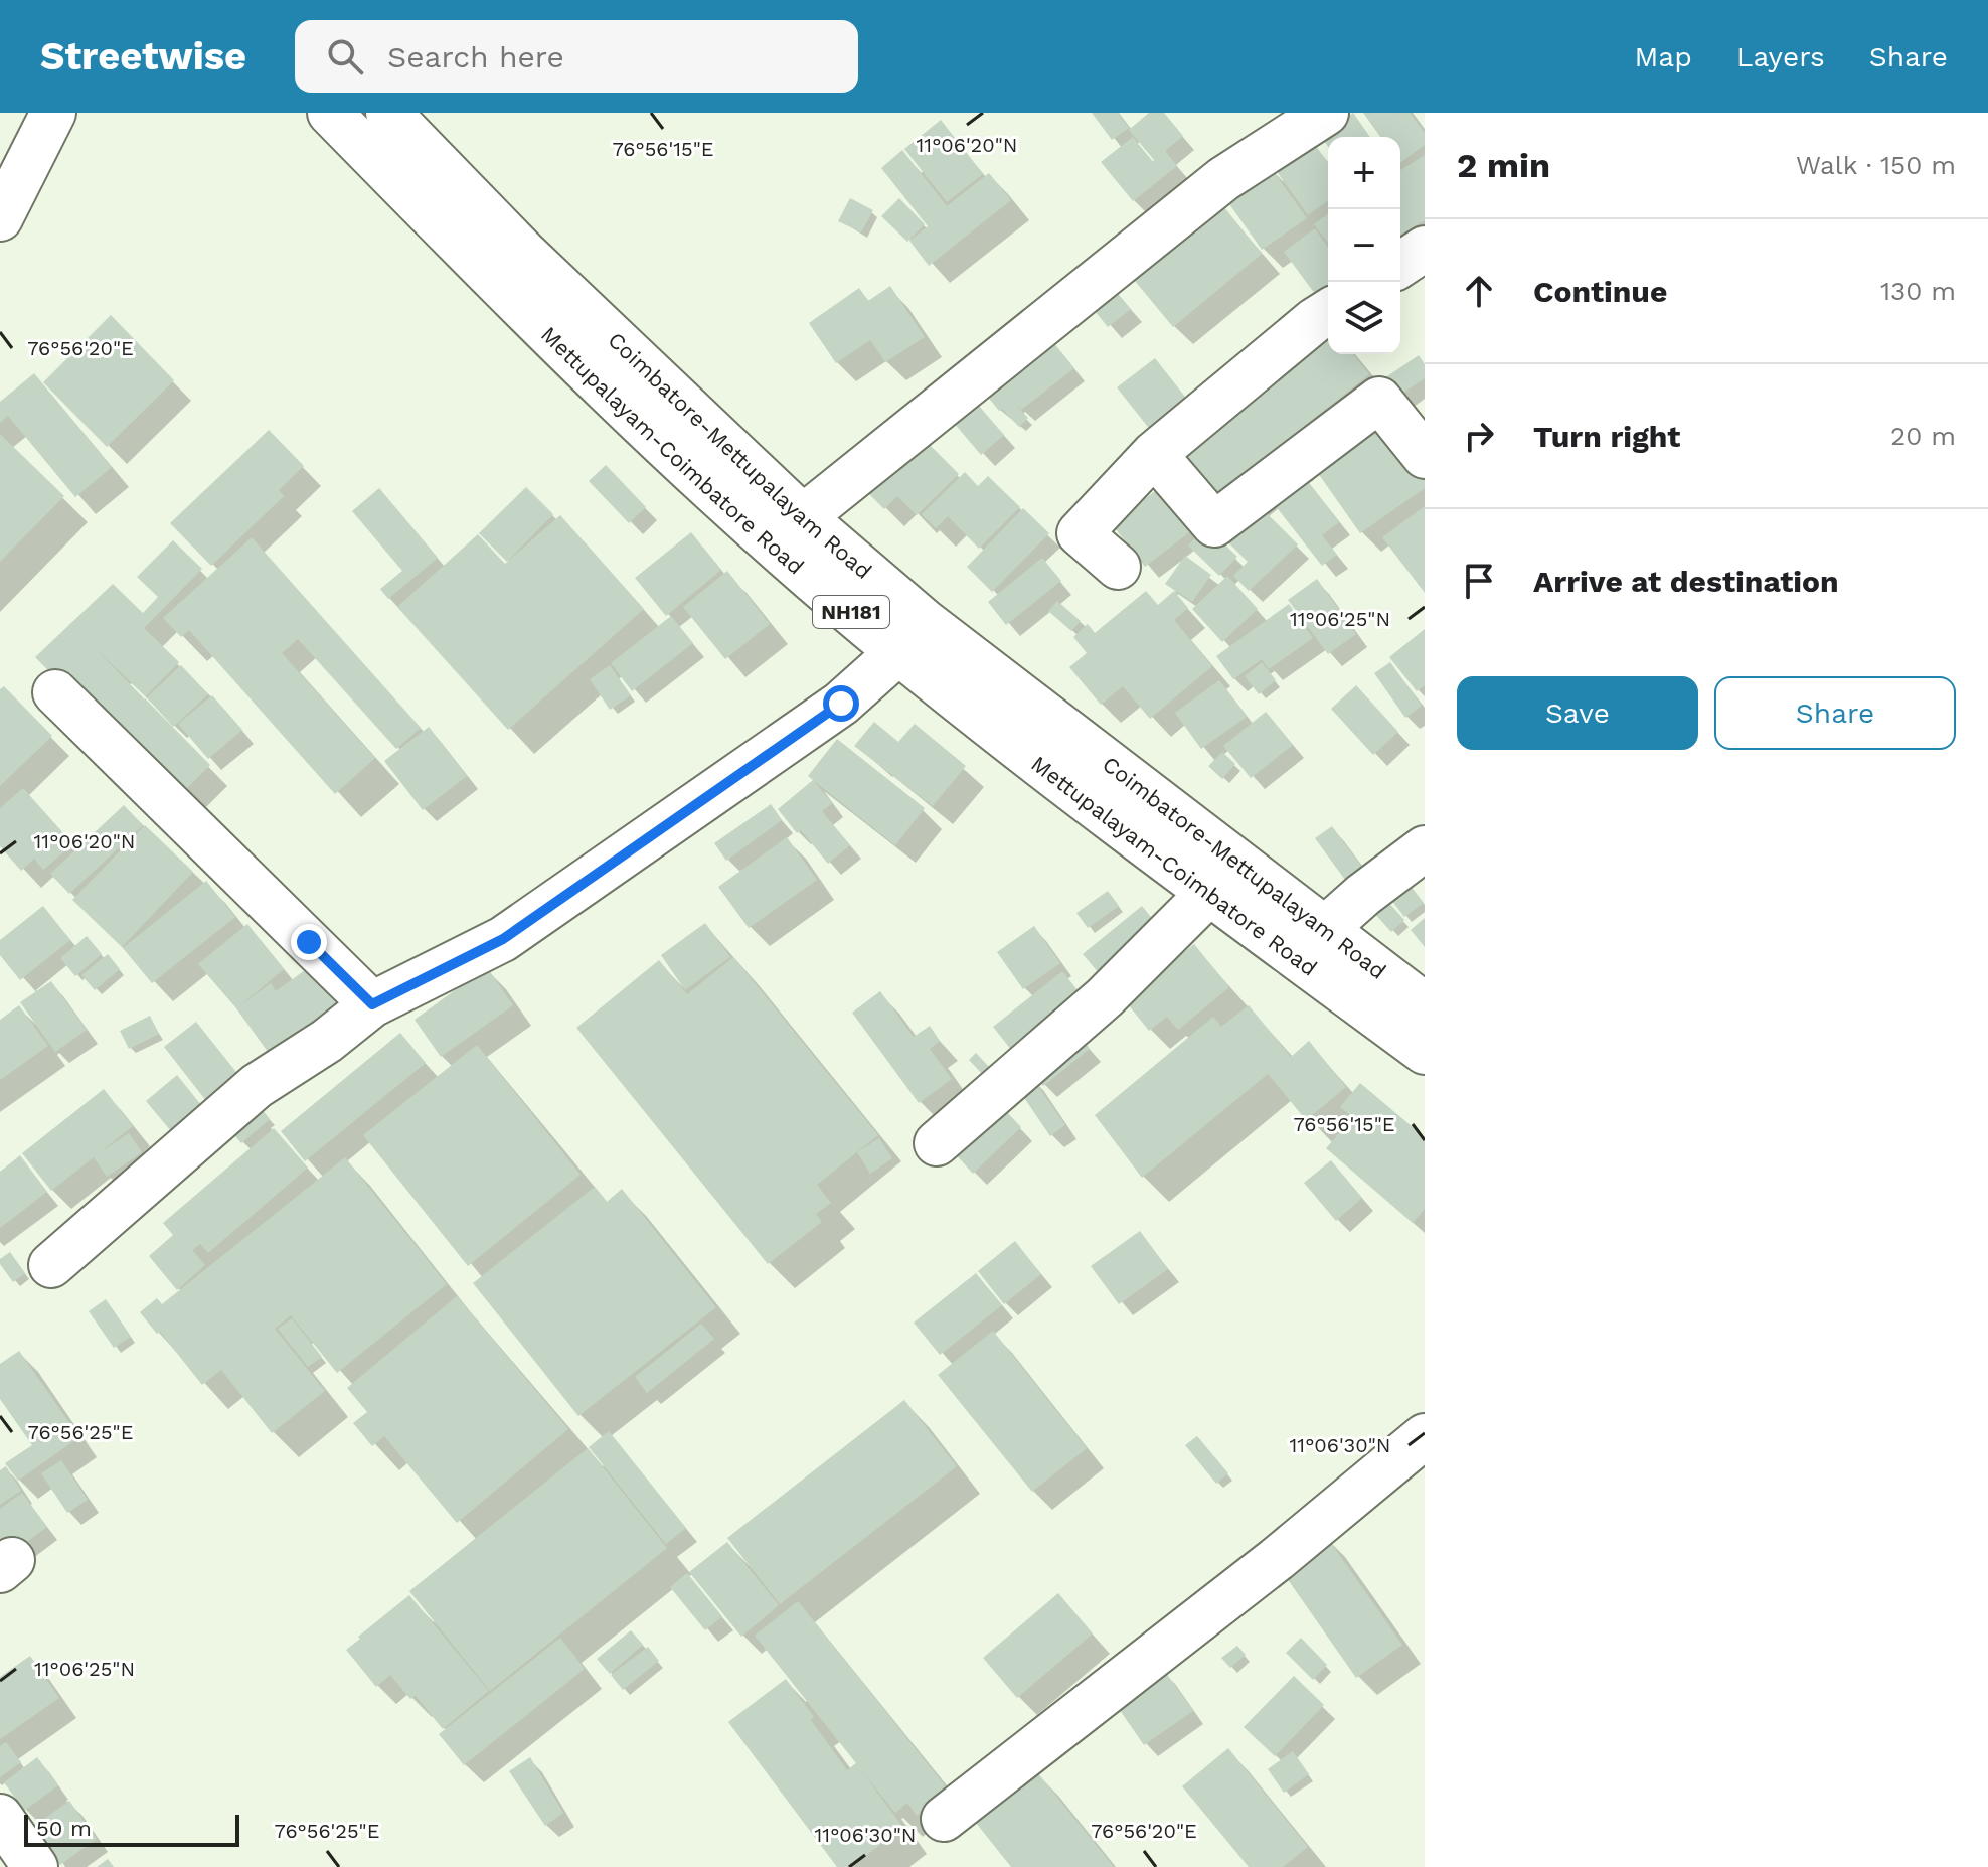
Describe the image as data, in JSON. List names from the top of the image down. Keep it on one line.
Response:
{"streets":{"main road":["Mettupalayam-Coimbatore Road","Coimbatore-Mettupalayam Road","NH181"]},"crossings":[["Mettupalayam-Coimbatore Road","Coimbatore-Mettupalayam Road"]],"scale_bar":"50 m","page":{"header":"Streetwise","search":"Search here","nav":["Map","Layers","Share"],"heading":["2 min","Walk · 150 m"],"map_buttons":["+","−"],"list":[["Continue","130 m"],["Turn right","20 m"],"Arrive at destination"],"buttons":["Save","Share"],"scale":"50 m"},"coordinates":["11°06'20\"N","76°56'15\"E","76°56'20\"E","11°06'25\"N","76°56'25\"E","11°06'30\"N"]}
